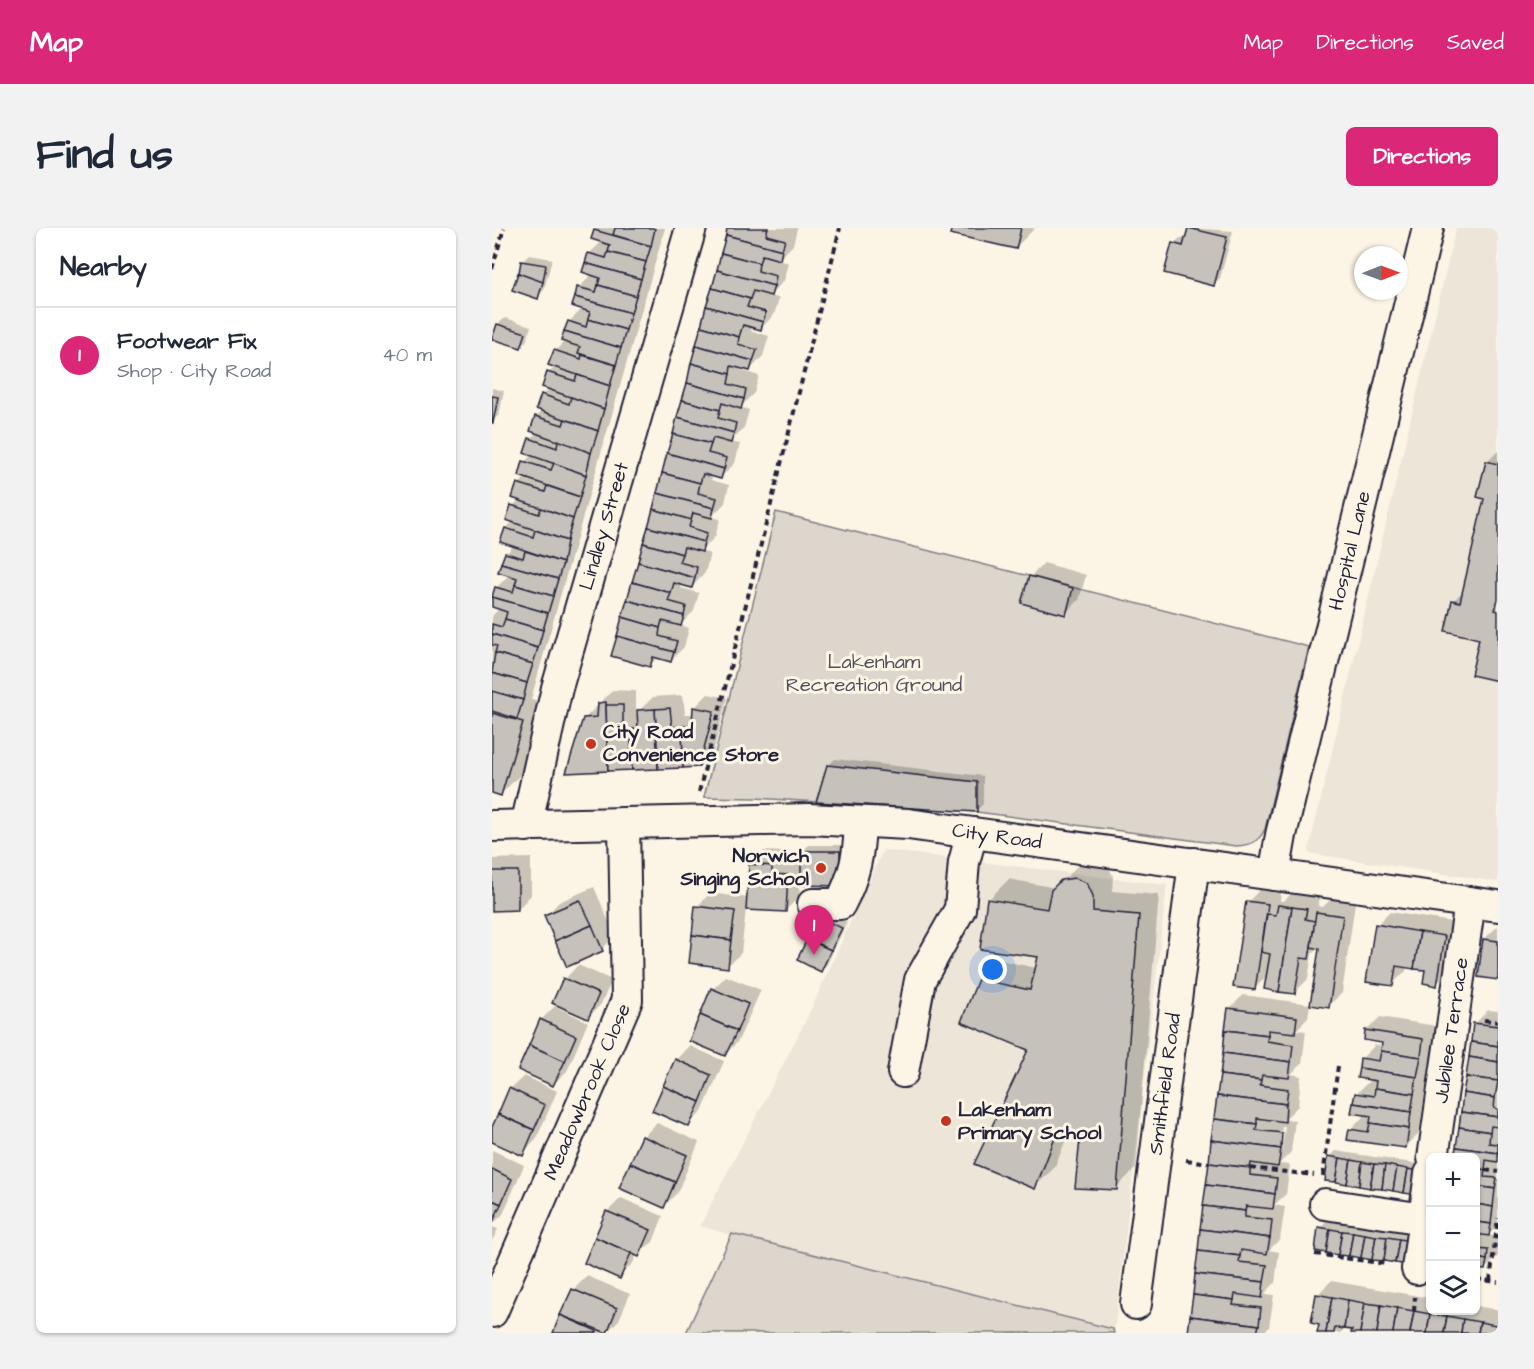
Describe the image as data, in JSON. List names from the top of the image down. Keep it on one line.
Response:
{"streets":{"street":["Lindley Street","Hospital Lane","City Road","Jubilee Terrace","Smithfield Road","Meadowbrook Close"]},"crossings":[["Lindley Street","City Road"],["Hospital Lane","City Road"],["City Road","Jubilee Terrace"],["City Road","Smithfield Road"],["City Road","Meadowbrook Close"]],"parks":["Lakenham Recreation Ground"],"places":["City Road Convenience Store","Norwich Singing School","Lakenham Primary School"],"north":"right","page":{"header":"Map","nav":["Map","Directions","Saved"],"title":"Find us","buttons":"Directions","heading":"Nearby","list":[{"mark":"1","name":"Footwear Fix","note":"Shop · City Road","value":"40 m"}],"pins":"1","map_buttons":["+","−"]}}
